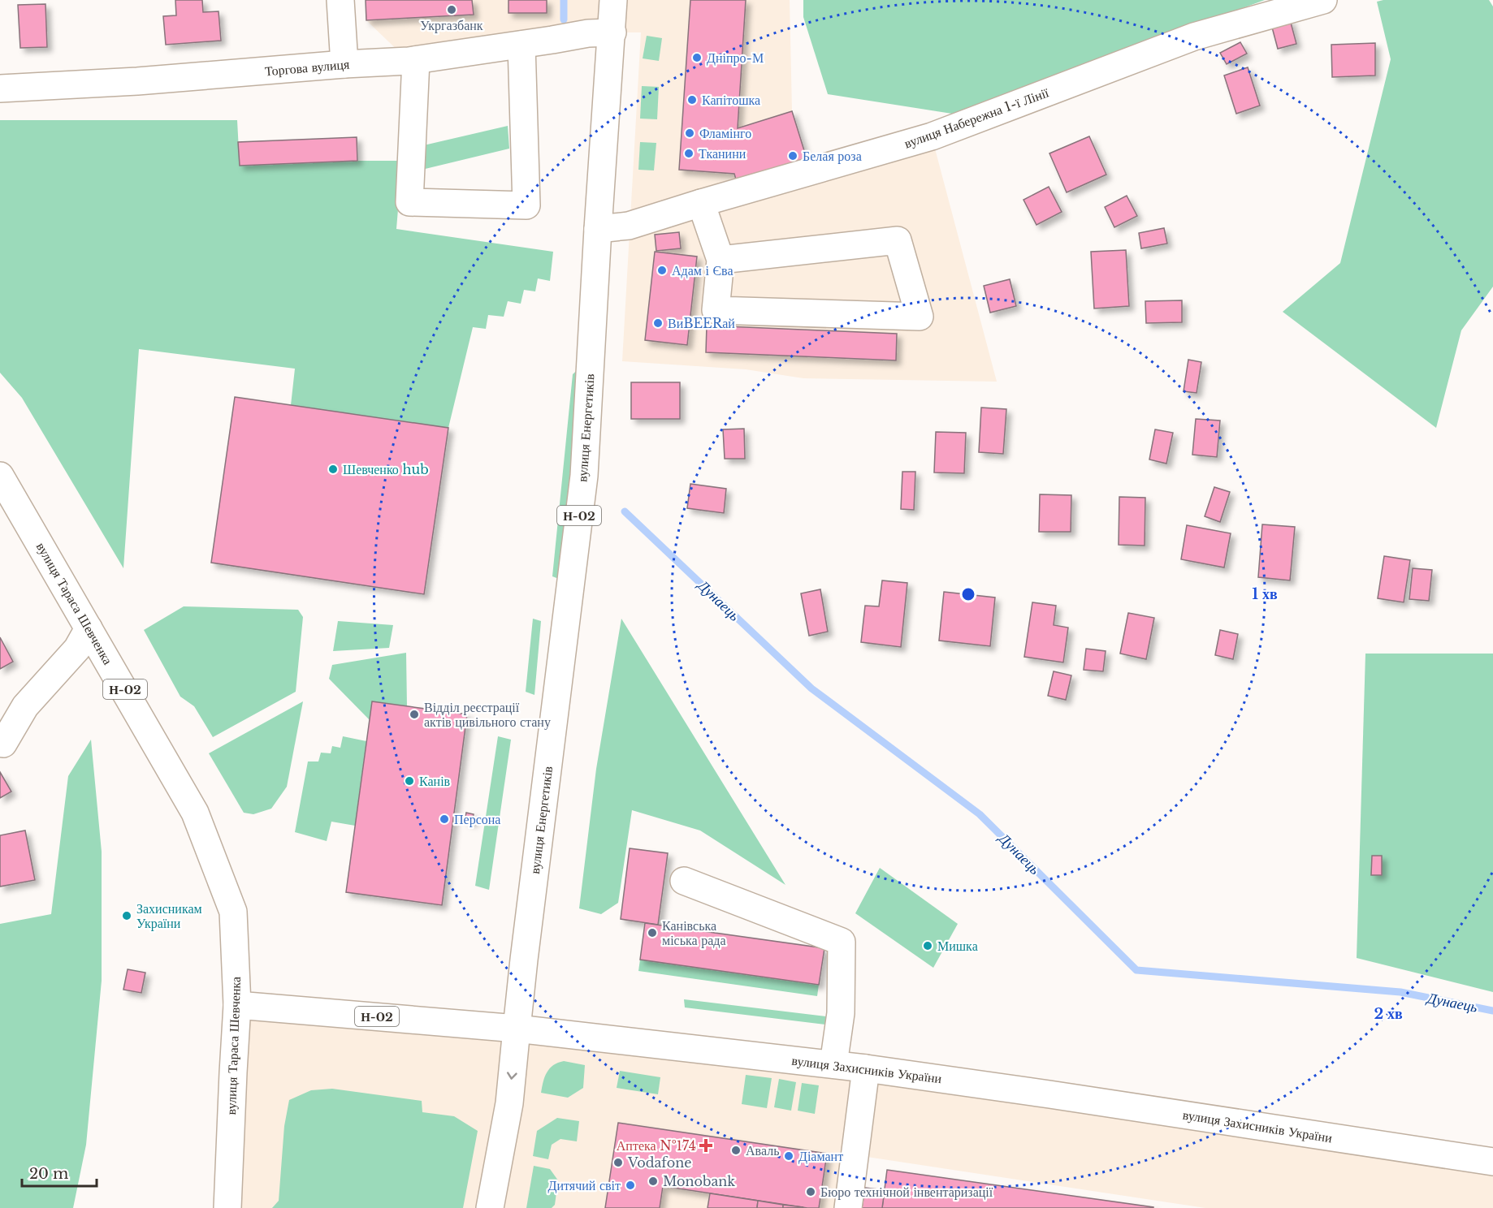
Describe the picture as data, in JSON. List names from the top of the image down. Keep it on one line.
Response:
{"streets":{"street":["Торгова вулиця","вулиця Набережна 1-ї Лінії","вулиця Енергетиків","Н-02","вулиця Тараса Шевченка","вулиця Захисників України"]},"crossings":[["Торгова вулиця","вулиця Енергетиків"],["вулиця Набережна 1-ї Лінії","вулиця Енергетиків"],["вулиця Енергетиків","вулиця Захисників України"],["вулиця Тараса Шевченка","вулиця Захисників України"]],"water":["Дунаець"],"places":{"other":["Укргазбанк","Дніпро-М","Капітошка","Фламінго","Тканини","Белая роза","Адам і Єва","ВиBEERай","Шевченко hub","Відділ реєстрації актів цивільного стану","Канів","Персона","Захисникам України","Канівська міська рада","Мишка","Аваль","Діамант","Vodafone","Monobank","Дитячий світ","Бюро технічной інвентаризації"],"health":["Аптека №174"]},"scale_bar":"20 m","rings":["1 хв","2 хв"]}
